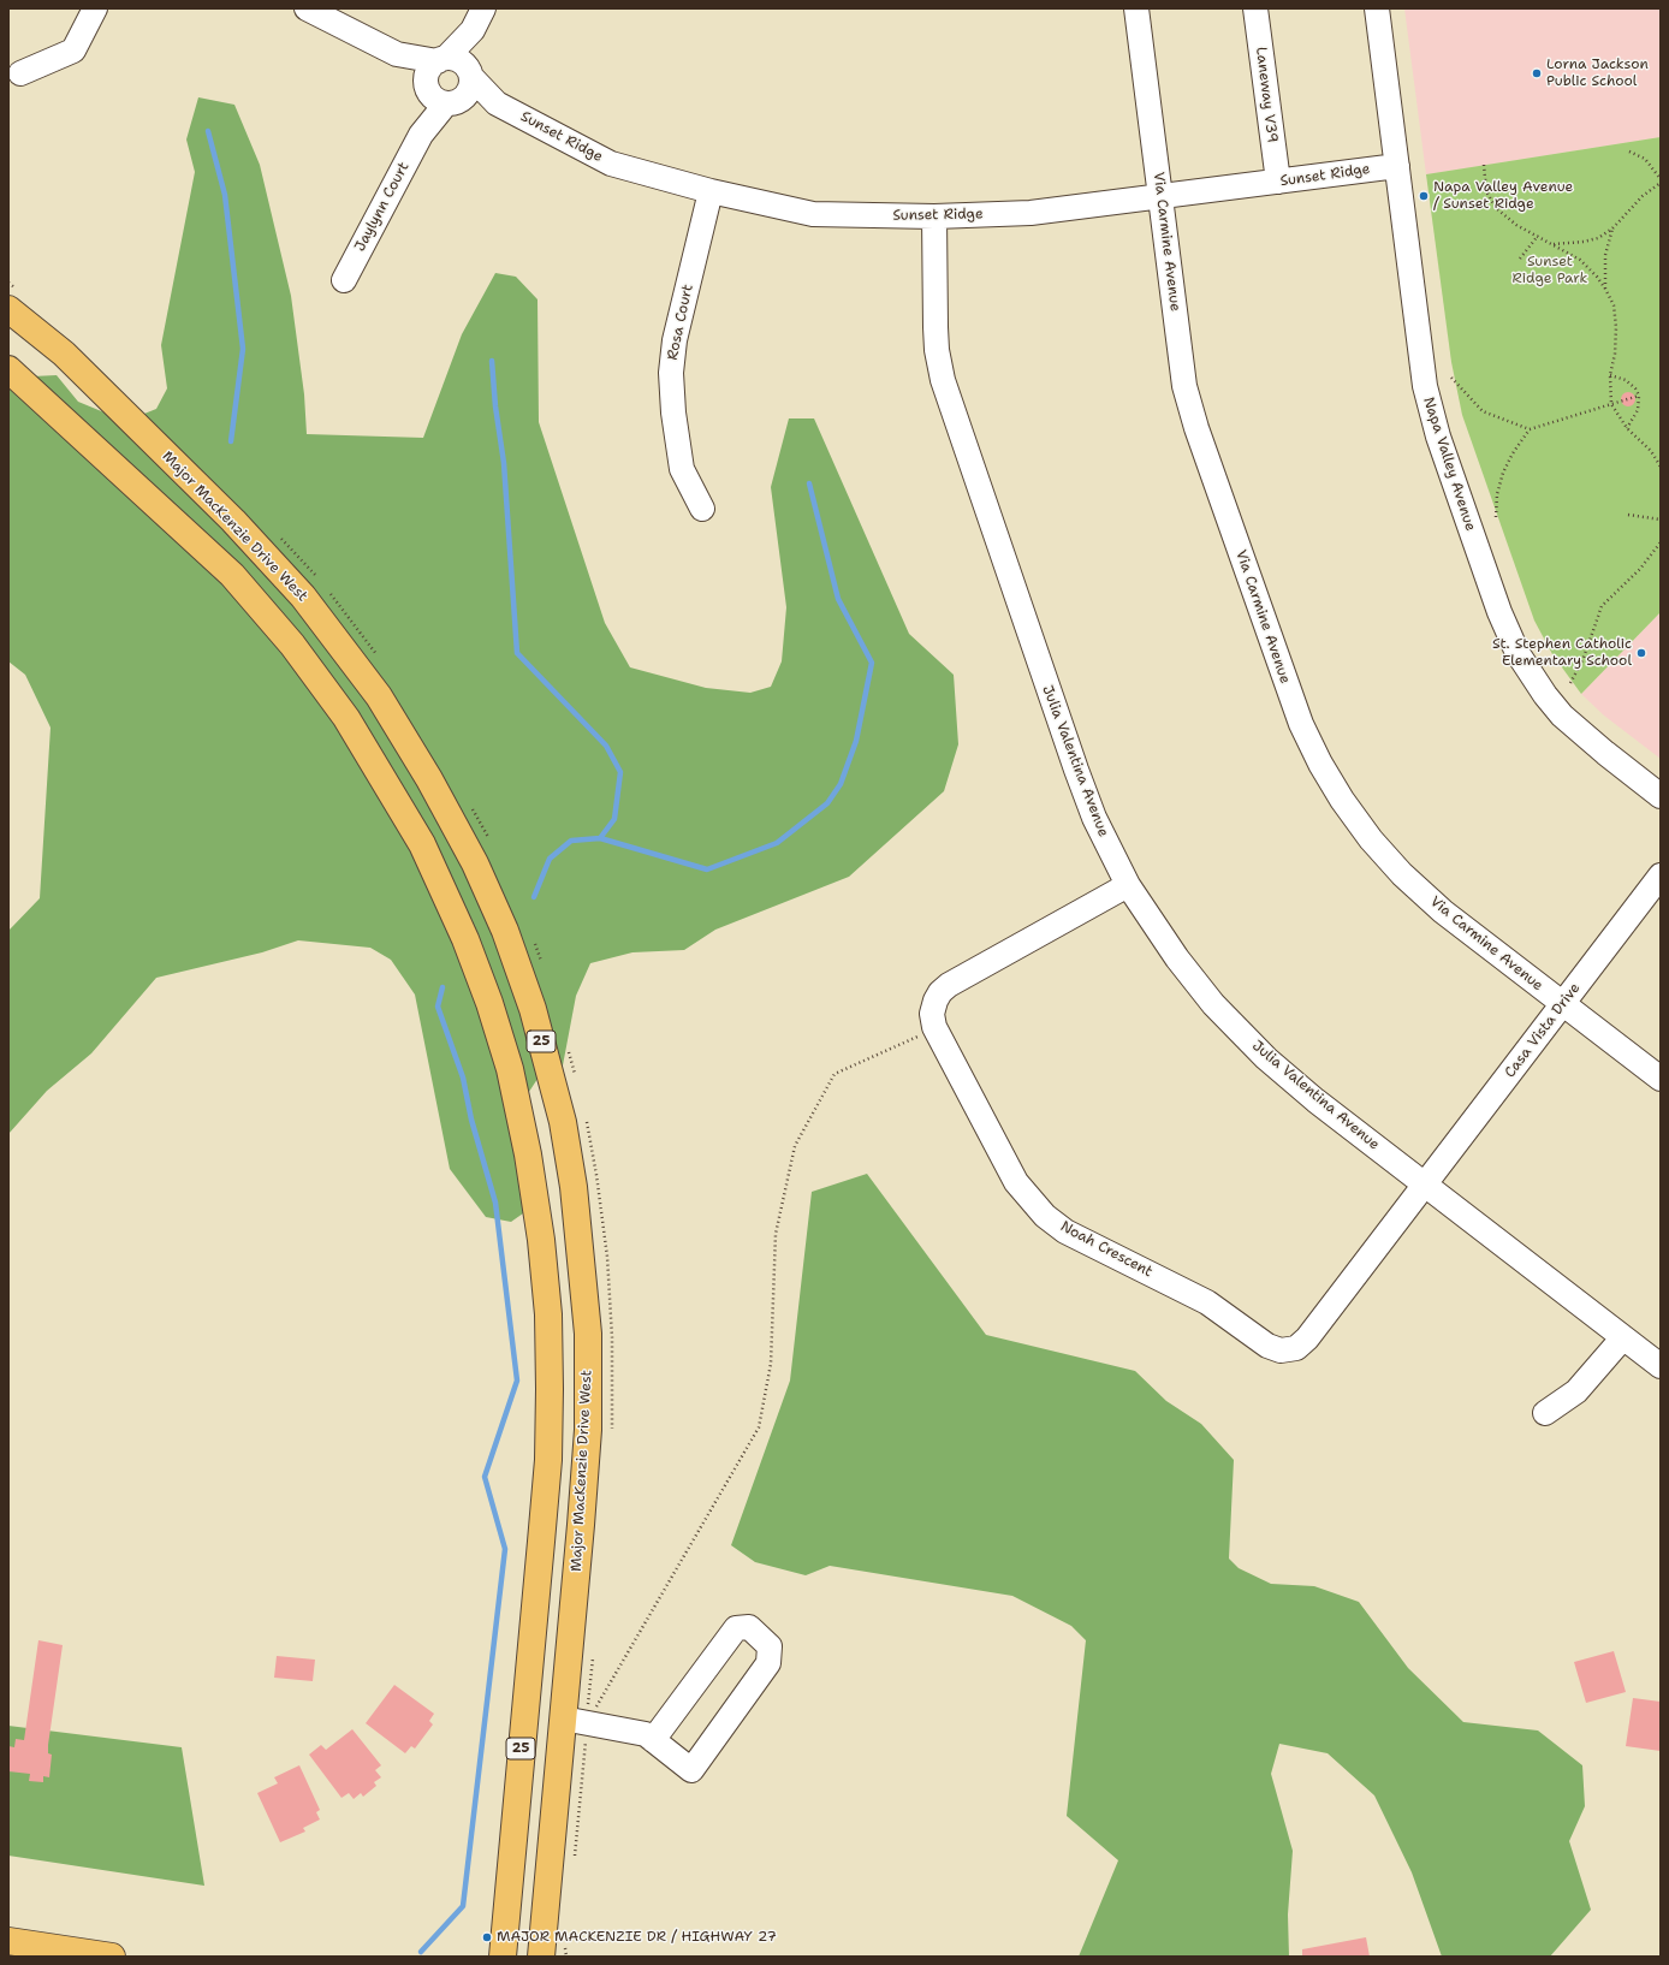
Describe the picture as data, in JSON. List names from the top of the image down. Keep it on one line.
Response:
{"streets":{"main road":["Major MacKenzie Drive West","25"],"street":["Laneway V39","Sunset Ridge","Jaylynn Court","Via Carmine Avenue","Rosa Court","Napa Valley Avenue","Julia Valentina Avenue","Casa Vista Drive","Noah Crescent"]},"crossings":[["Laneway V39","Sunset Ridge"],["Sunset Ridge","Jaylynn Court"],["Sunset Ridge","Via Carmine Avenue"],["Sunset Ridge","Rosa Court"],["Sunset Ridge","Napa Valley Avenue"],["Sunset Ridge","Julia Valentina Avenue"],["Via Carmine Avenue","Casa Vista Drive"],["Julia Valentina Avenue","Casa Vista Drive"],["Julia Valentina Avenue","Noah Crescent"],["Casa Vista Drive","Noah Crescent"]],"parks":["Sunset Ridge Park"],"places":["Lorna Jackson Public School","Napa Valley Avenue / Sunset Ridge","St. Stephen Catholic Elementary School","MAJOR MACKENZIE DR / HIGHWAY 27"]}
